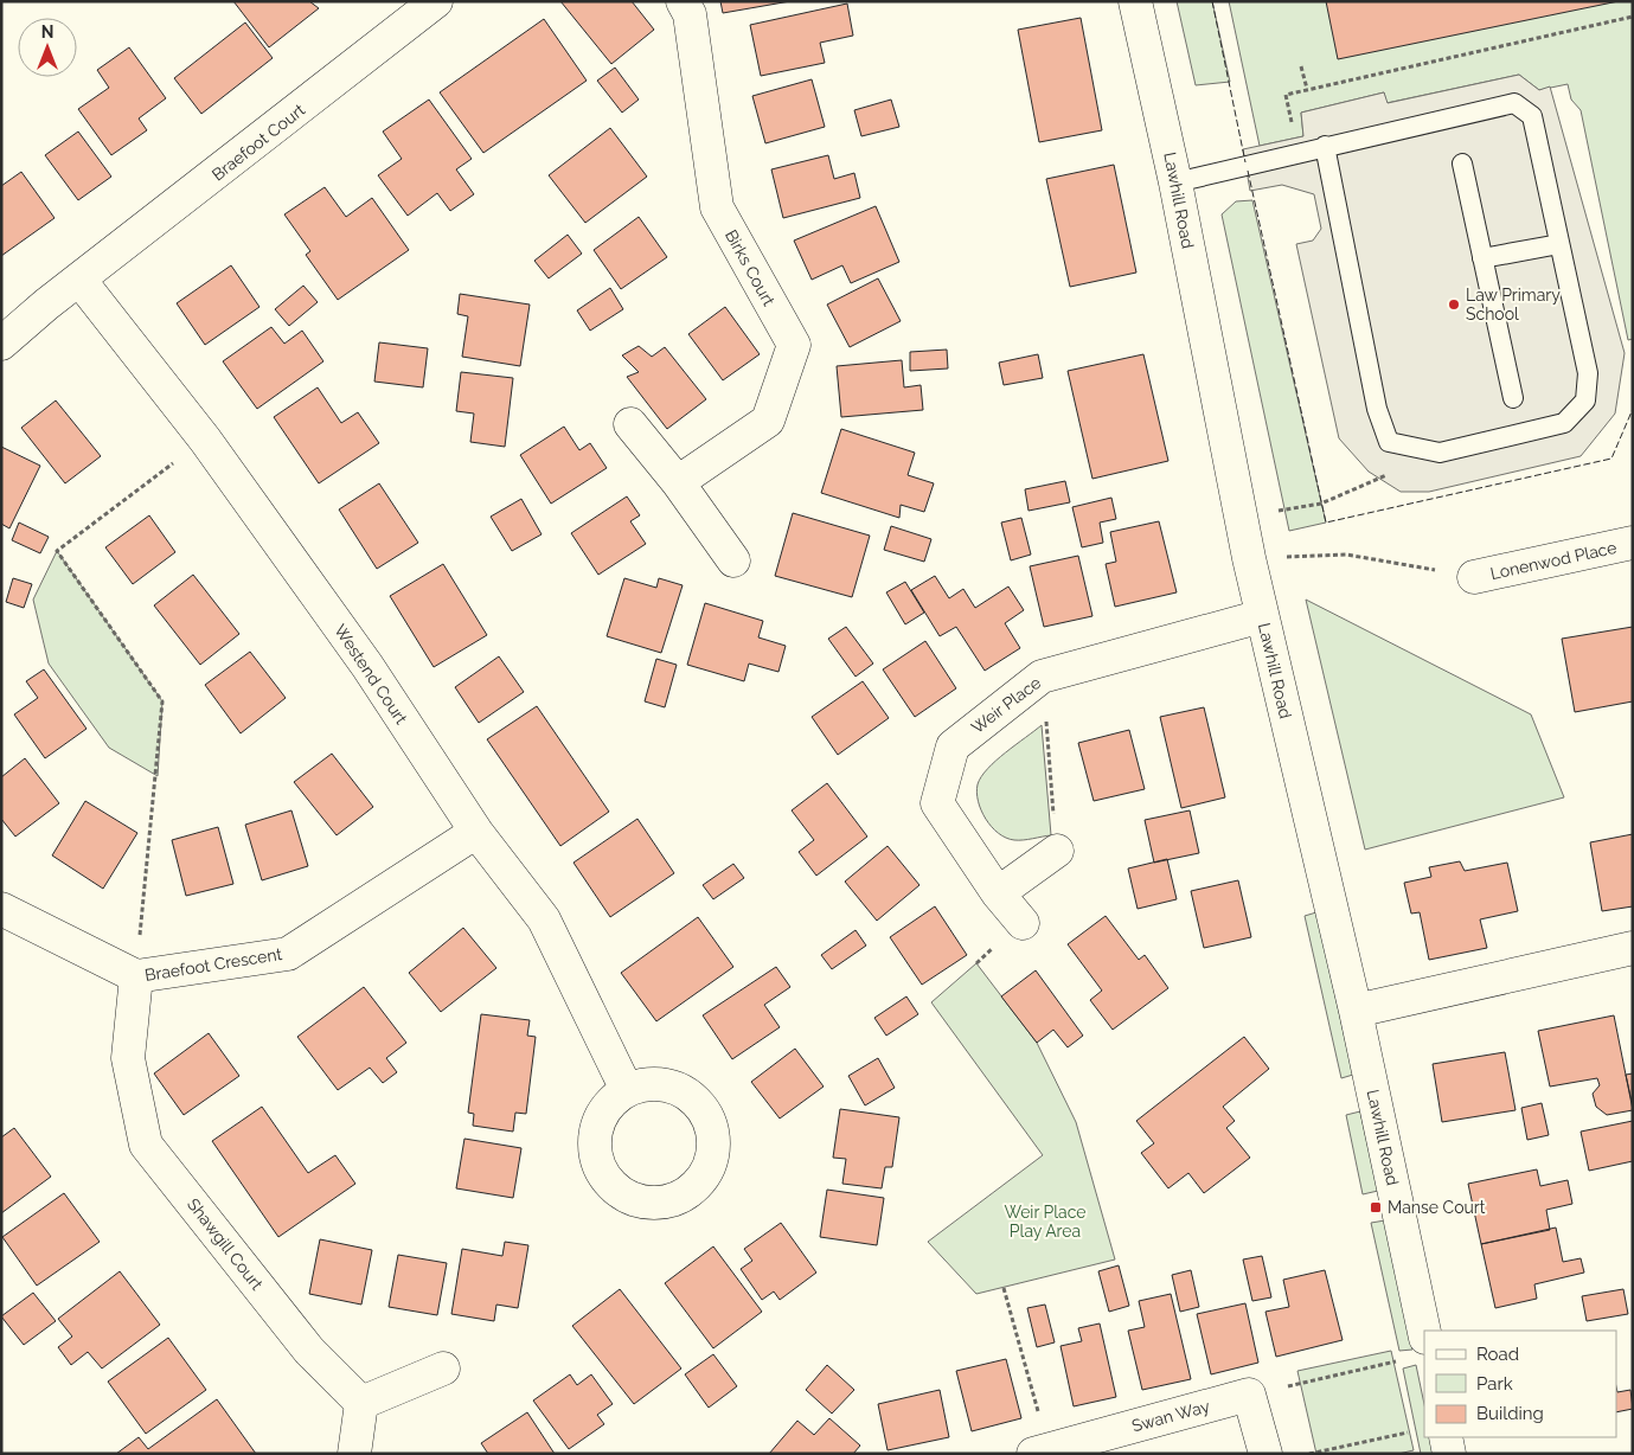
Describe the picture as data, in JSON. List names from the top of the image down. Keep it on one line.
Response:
{"streets":{"street":["Braefoot Court","Lawhill Road","Birks Court","Lonenwod Place","Westend Court","Weir Place","Braefoot Crescent","Shawgill Court","Swan Way"]},"crossings":[["Braefoot Court","Westend Court"],["Lawhill Road","Weir Place"],["Westend Court","Braefoot Crescent"],["Braefoot Crescent","Shawgill Court"]],"parks":["Weir Place Play Area"],"places":{"other":["Law Primary School"],"transit":["Manse Court"]},"legend":["Road","Park","Building"],"north":"top"}
